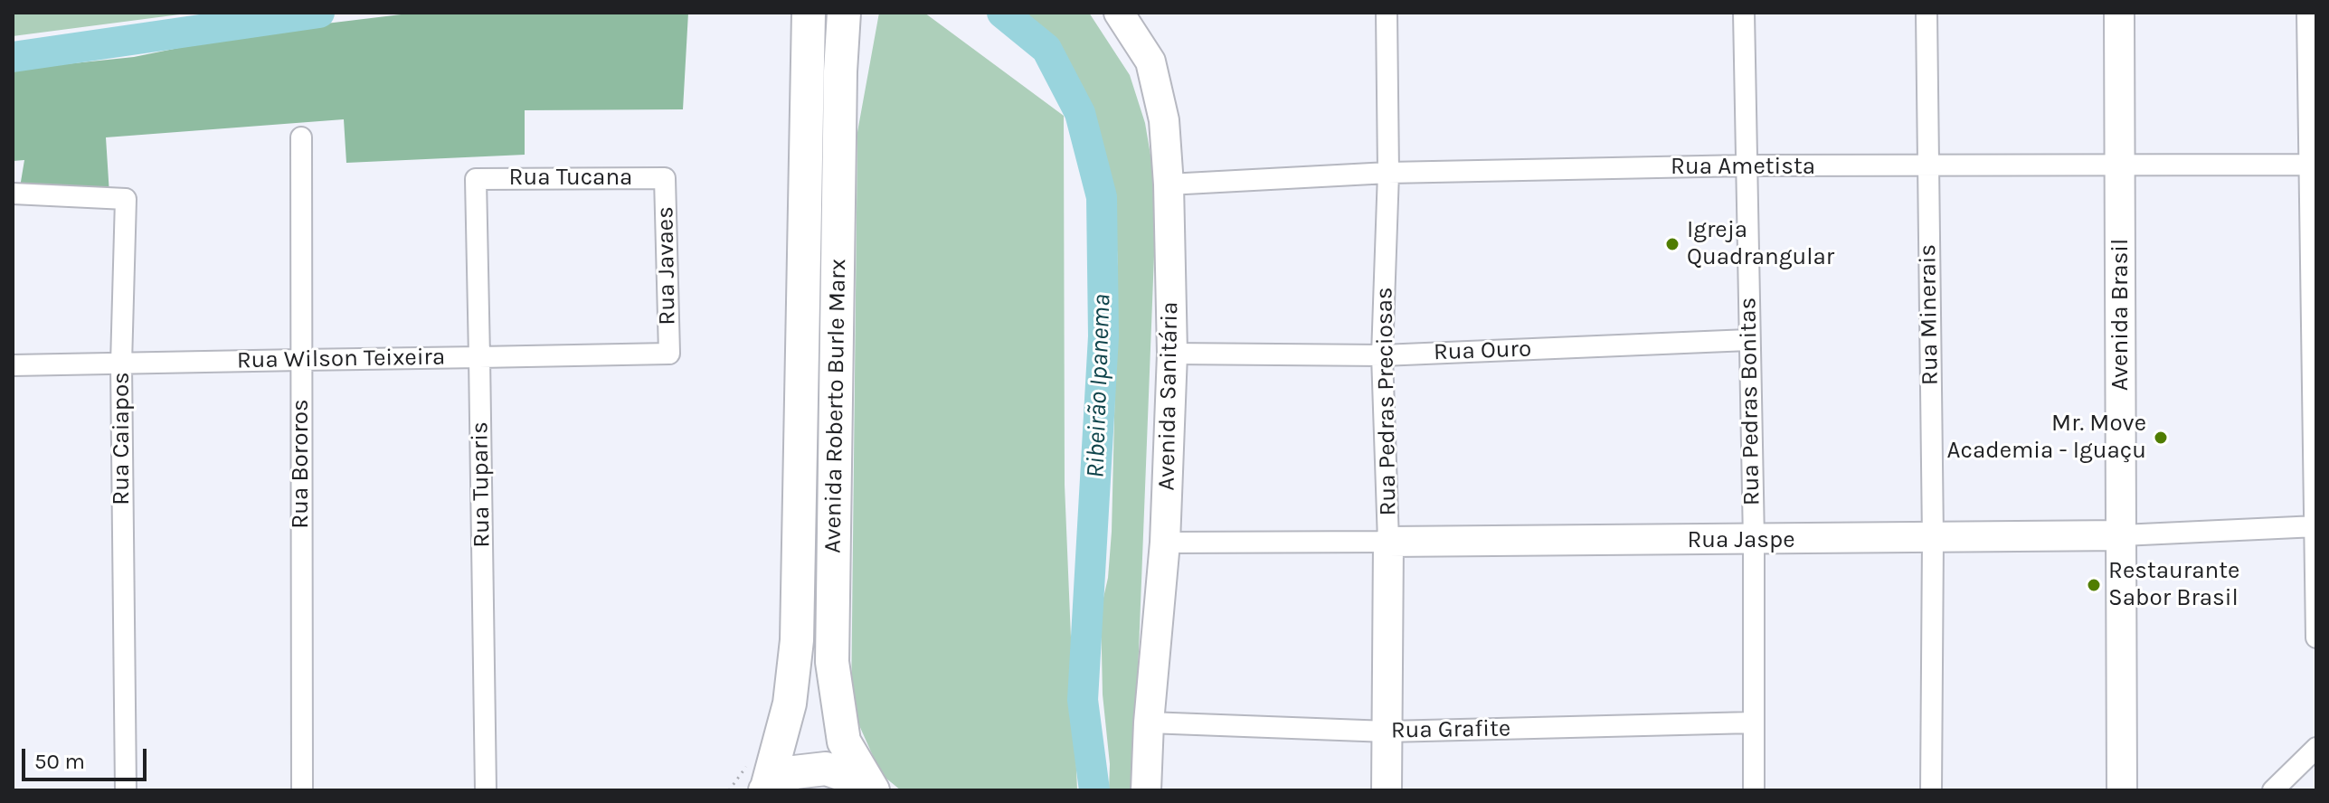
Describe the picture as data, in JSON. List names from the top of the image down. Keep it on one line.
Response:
{"streets":{"main road":["Avenida Brasil","Avenida Sanitária","Rua Pedras Preciosas","Avenida Roberto Burle Marx","Rua Jaspe"],"street":["Rua Ametista","Rua Tucana","Rua Javaes","Rua Minerais","Rua Ouro","Rua Wilson Teixeira","Rua Pedras Bonitas","Rua Caiapos","Rua Bororos","Rua Tuparis","Rua Grafite"]},"crossings":[["Rua Ametista","Rua Minerais"],["Rua Ametista","Avenida Brasil"],["Rua Ametista","Avenida Sanitária"],["Rua Ametista","Rua Pedras Preciosas"],["Rua Ametista","Rua Pedras Bonitas"],["Rua Tucana","Rua Javaes"],["Rua Tucana","Rua Tuparis"],["Rua Javaes","Rua Wilson Teixeira"],["Rua Minerais","Rua Jaspe"],["Avenida Brasil","Rua Jaspe"],["Rua Ouro","Avenida Sanitária"],["Rua Ouro","Rua Pedras Preciosas"],["Rua Ouro","Rua Pedras Bonitas"],["Rua Wilson Teixeira","Rua Caiapos"],["Rua Wilson Teixeira","Rua Bororos"],["Rua Wilson Teixeira","Rua Tuparis"],["Avenida Sanitária","Rua Jaspe"],["Avenida Sanitária","Rua Grafite"],["Rua Pedras Preciosas","Rua Jaspe"],["Rua Pedras Preciosas","Rua Grafite"],["Rua Pedras Bonitas","Rua Jaspe"],["Rua Pedras Bonitas","Rua Grafite"]],"water":["Ribeirão Ipanema"],"places":["Igreja Quadrangular","Mr. Move Academia - Iguaçu","Restaurante Sabor Brasil"],"scale_bar":"50 m"}
